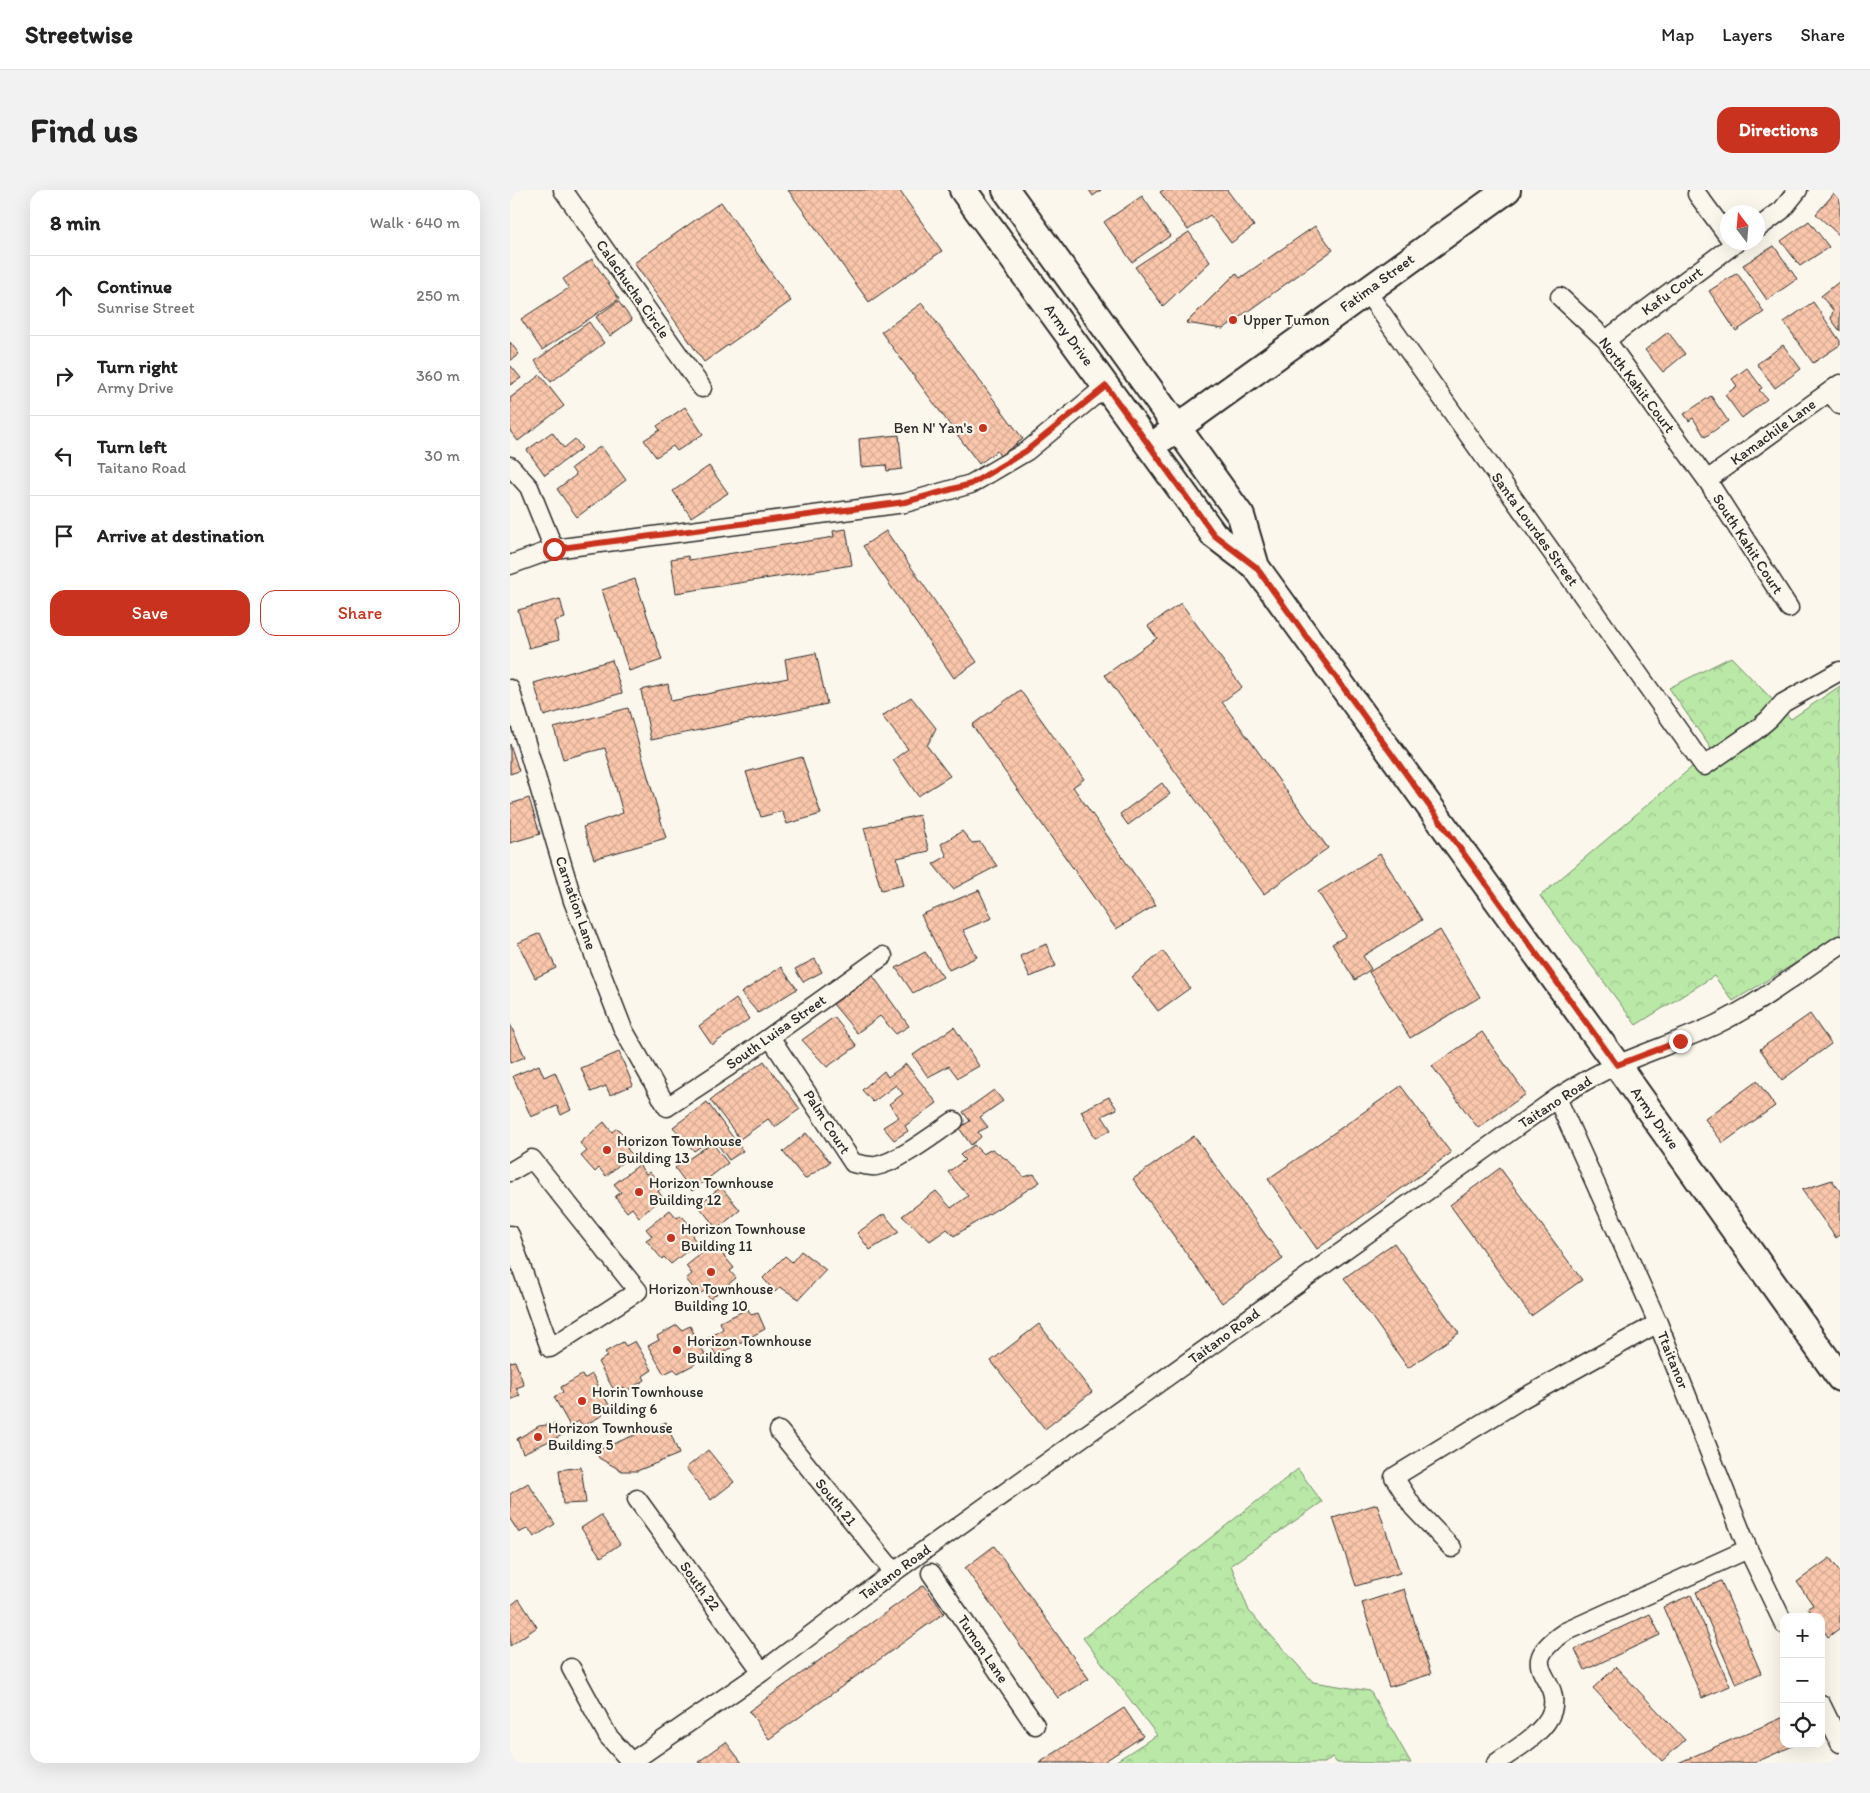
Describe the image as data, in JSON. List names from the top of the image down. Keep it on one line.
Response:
{"streets":{"main road":["Fatima Street","Army Drive"],"street":["Calachucha Circle","Kafu Court","North Kahit Court","Kamachile Lane","Santa Lourdes Street","South Kahit Court","Carnation Lane","South Luisa Street","Taitano Road","Palm Court","Ttaitanor","South 21","South 22","Tumon Lane"]},"crossings":[["Fatima Street","Army Drive"],["Fatima Street","Santa Lourdes Street"],["Kafu Court","North Kahit Court"],["Army Drive","Taitano Road"],["North Kahit Court","Kamachile Lane"],["North Kahit Court","South Kahit Court"],["Kamachile Lane","South Kahit Court"],["Carnation Lane","South Luisa Street"],["South Luisa Street","Palm Court"],["Taitano Road","Ttaitanor"],["Taitano Road","South 21"],["Taitano Road","South 22"]],"places":["Upper Tumon","Ben N' Yan's","Horizon Townhouse Building 13","Horizon Townhouse Building 12","Horizon Townhouse Building 11","Horizon Townhouse Building 10","Horizon Townhouse Building 8","Horin Townhouse Building 6","Horizon Townhouse Building 5"],"north":"top","page":{"header":"Streetwise","nav":["Map","Layers","Share"],"buttons":["Directions",["Save","Share"]],"title":"Find us","heading":["8 min","Walk · 640 m"],"list":[["Continue","Sunrise Street","250 m"],["Turn right","Army Drive","360 m"],["Turn left","Taitano Road","30 m"],"Arrive at destination"],"map_buttons":["+","−"]}}
